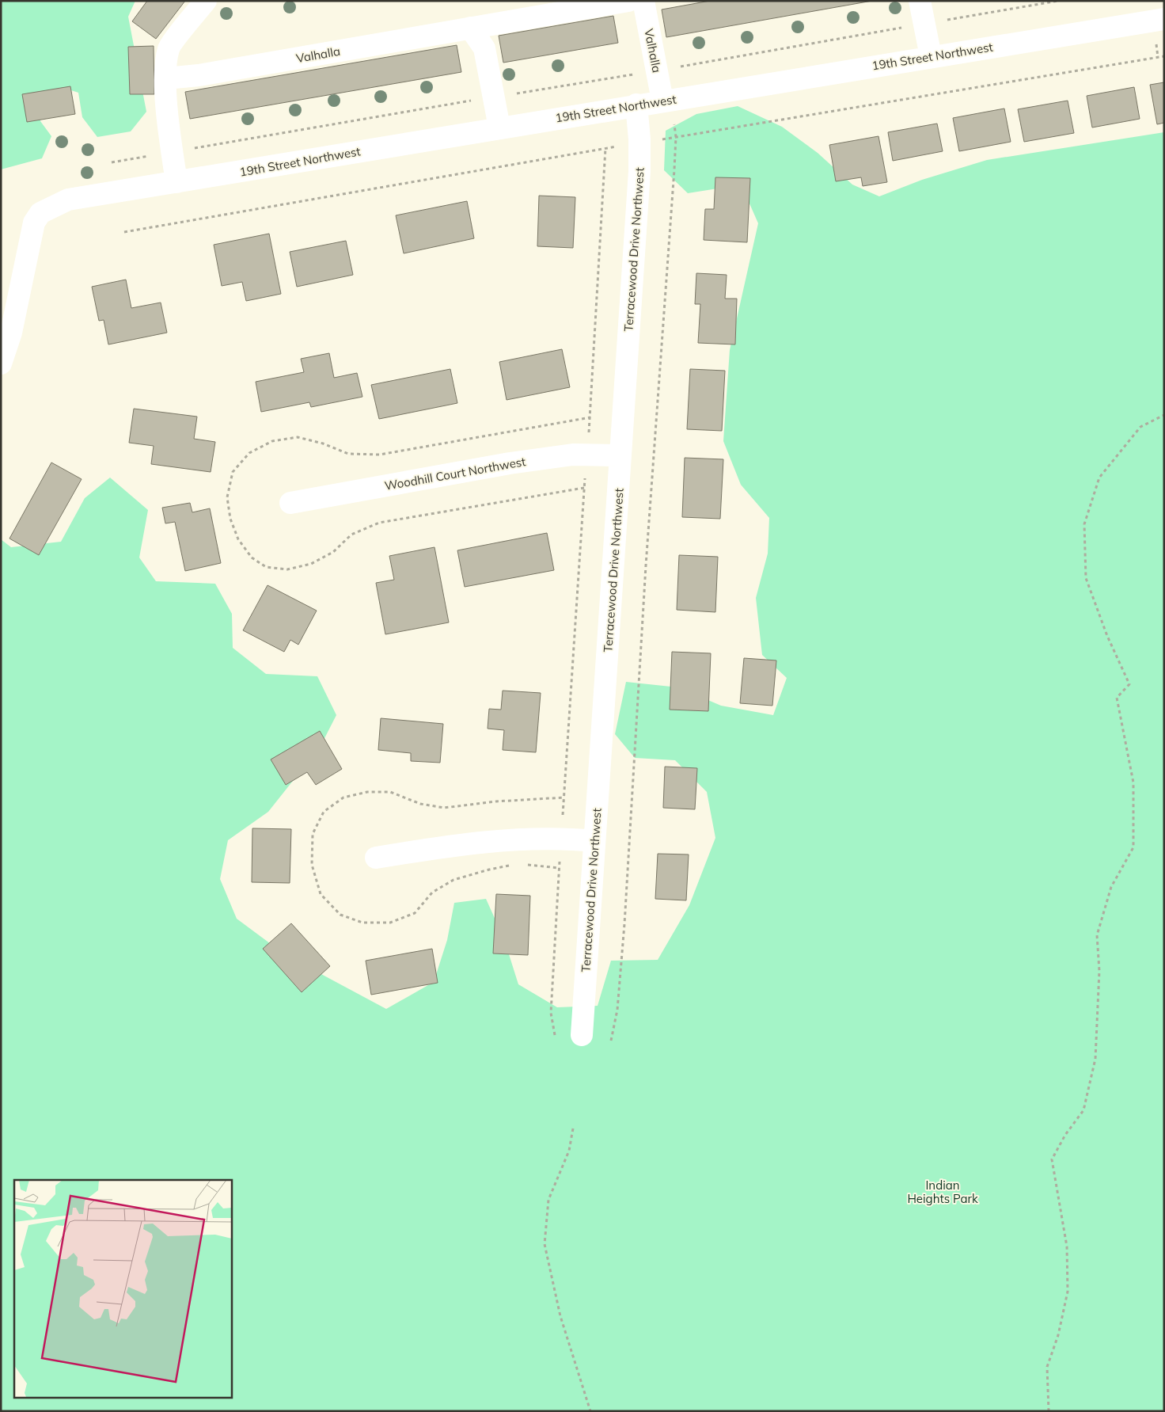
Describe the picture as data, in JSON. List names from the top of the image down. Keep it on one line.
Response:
{"streets":{"street":["Valhalla","19th Street Northwest","Terracewood Drive Northwest","Woodhill Court Northwest"]},"crossings":[["Valhalla","19th Street Northwest"],["19th Street Northwest","Terracewood Drive Northwest"],["Terracewood Drive Northwest","Woodhill Court Northwest"]],"parks":["Indian Heights Park"]}
